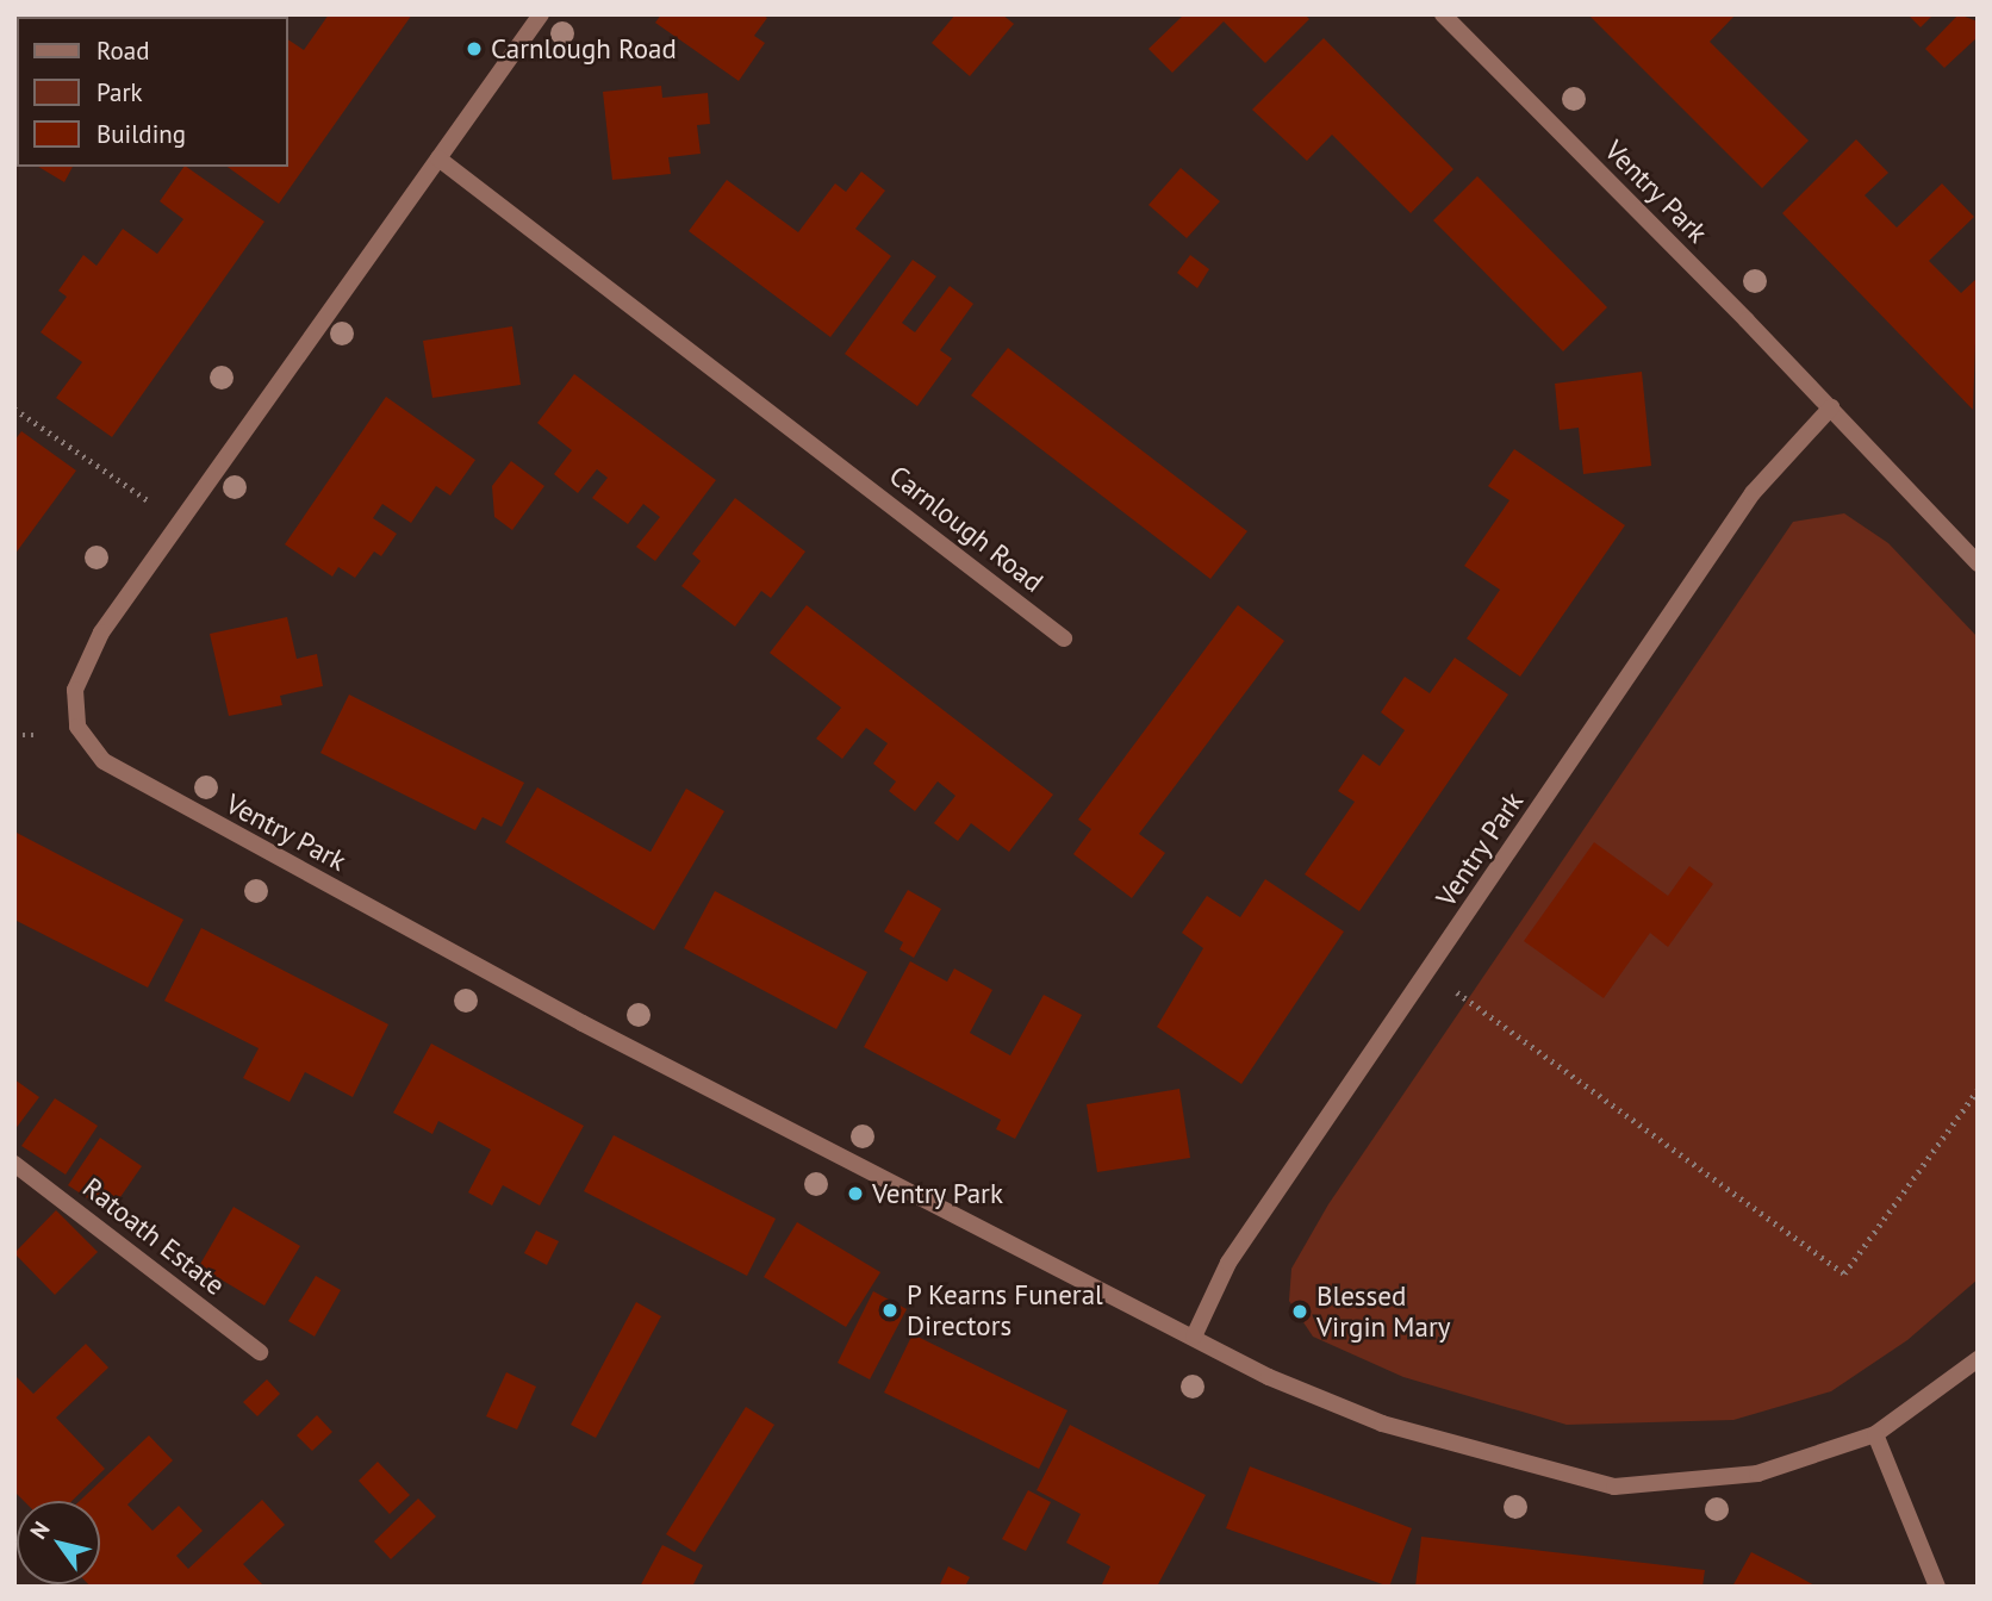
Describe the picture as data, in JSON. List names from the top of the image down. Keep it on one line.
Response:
{"streets":{"street":["Ventry Park","Carnlough Road","Ratoath Estate"]},"places":["Carnlough Road","Ventry Park","P Kearns Funeral Directors","Blessed Virgin Mary"],"legend":["Road","Park","Building"],"north":"top left"}
